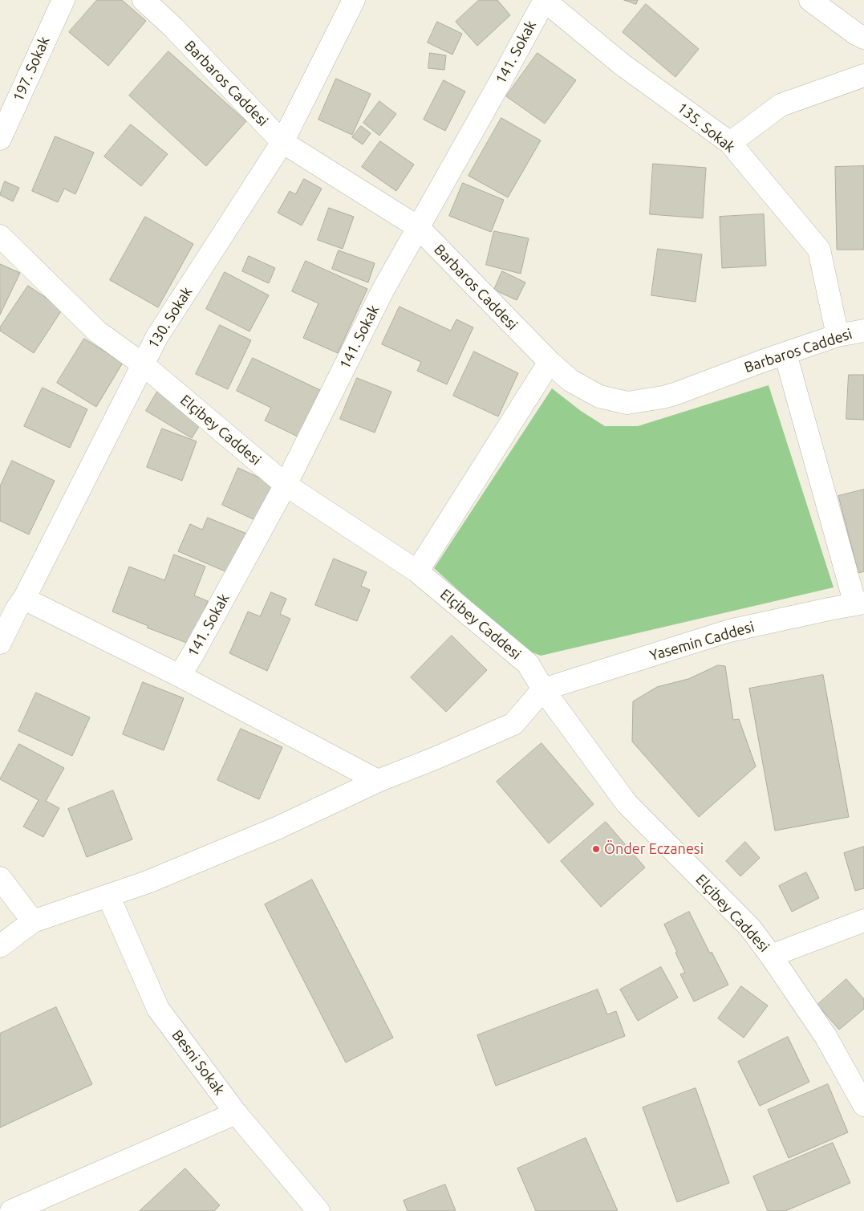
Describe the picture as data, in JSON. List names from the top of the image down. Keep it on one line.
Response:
{"streets":{"street":["141. Sokak","197. Sokak","Barbaros Caddesi","135. Sokak","130. Sokak","Elçibey Caddesi","Yasemin Caddesi","Besni Sokak"]},"crossings":[["141. Sokak","Barbaros Caddesi"],["141. Sokak","135. Sokak"],["141. Sokak","Elçibey Caddesi"],["Barbaros Caddesi","135. Sokak"],["Barbaros Caddesi","130. Sokak"],["130. Sokak","Elçibey Caddesi"],["Elçibey Caddesi","Yasemin Caddesi"]],"places":["Önder Eczanesi"]}
